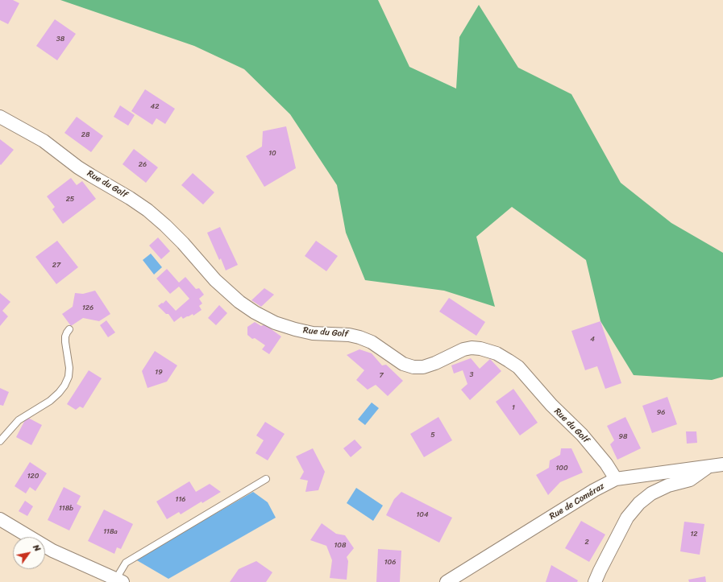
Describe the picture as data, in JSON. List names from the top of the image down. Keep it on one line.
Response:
{"streets":{"street":["Rue du Golf","Rue de Coméraz"]},"crossings":[["Rue du Golf","Rue de Coméraz"]],"house_numbers":["38","42","28","10","26","25","27","126","4","19","3","7","1","96","5","98","100","120","116","118b","104","118a","12","2","108","106"],"north":"top right"}
